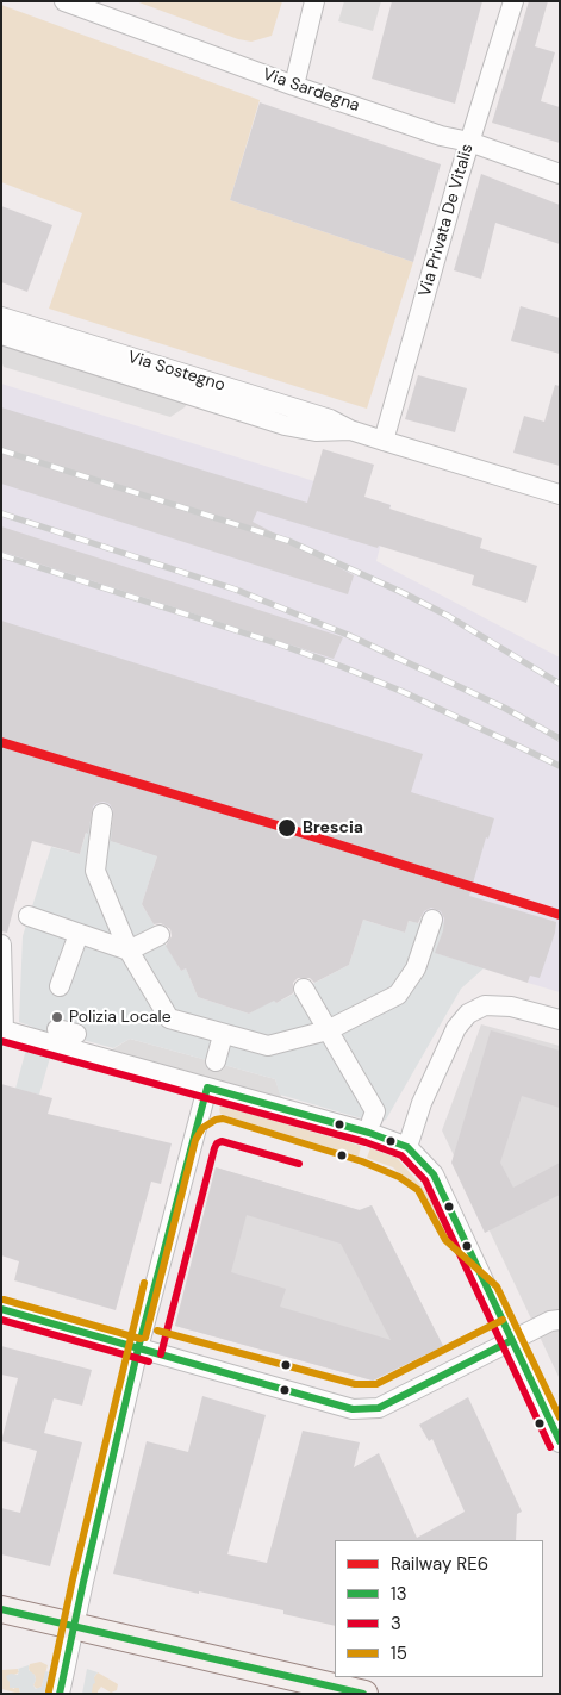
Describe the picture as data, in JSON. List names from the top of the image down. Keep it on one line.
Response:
{"streets":{"street":["Via Sardegna","Via Privata De Vitalis","Via Sostegno"]},"crossings":[["Via Sardegna","Via Privata De Vitalis"],["Via Privata De Vitalis","Via Sostegno"]],"places":["Brescia","Polizia Locale"],"lines":["rail line RE6","transit line 3","transit line 13","transit line 15"],"legend":["Railway RE6","13","3","15"]}
